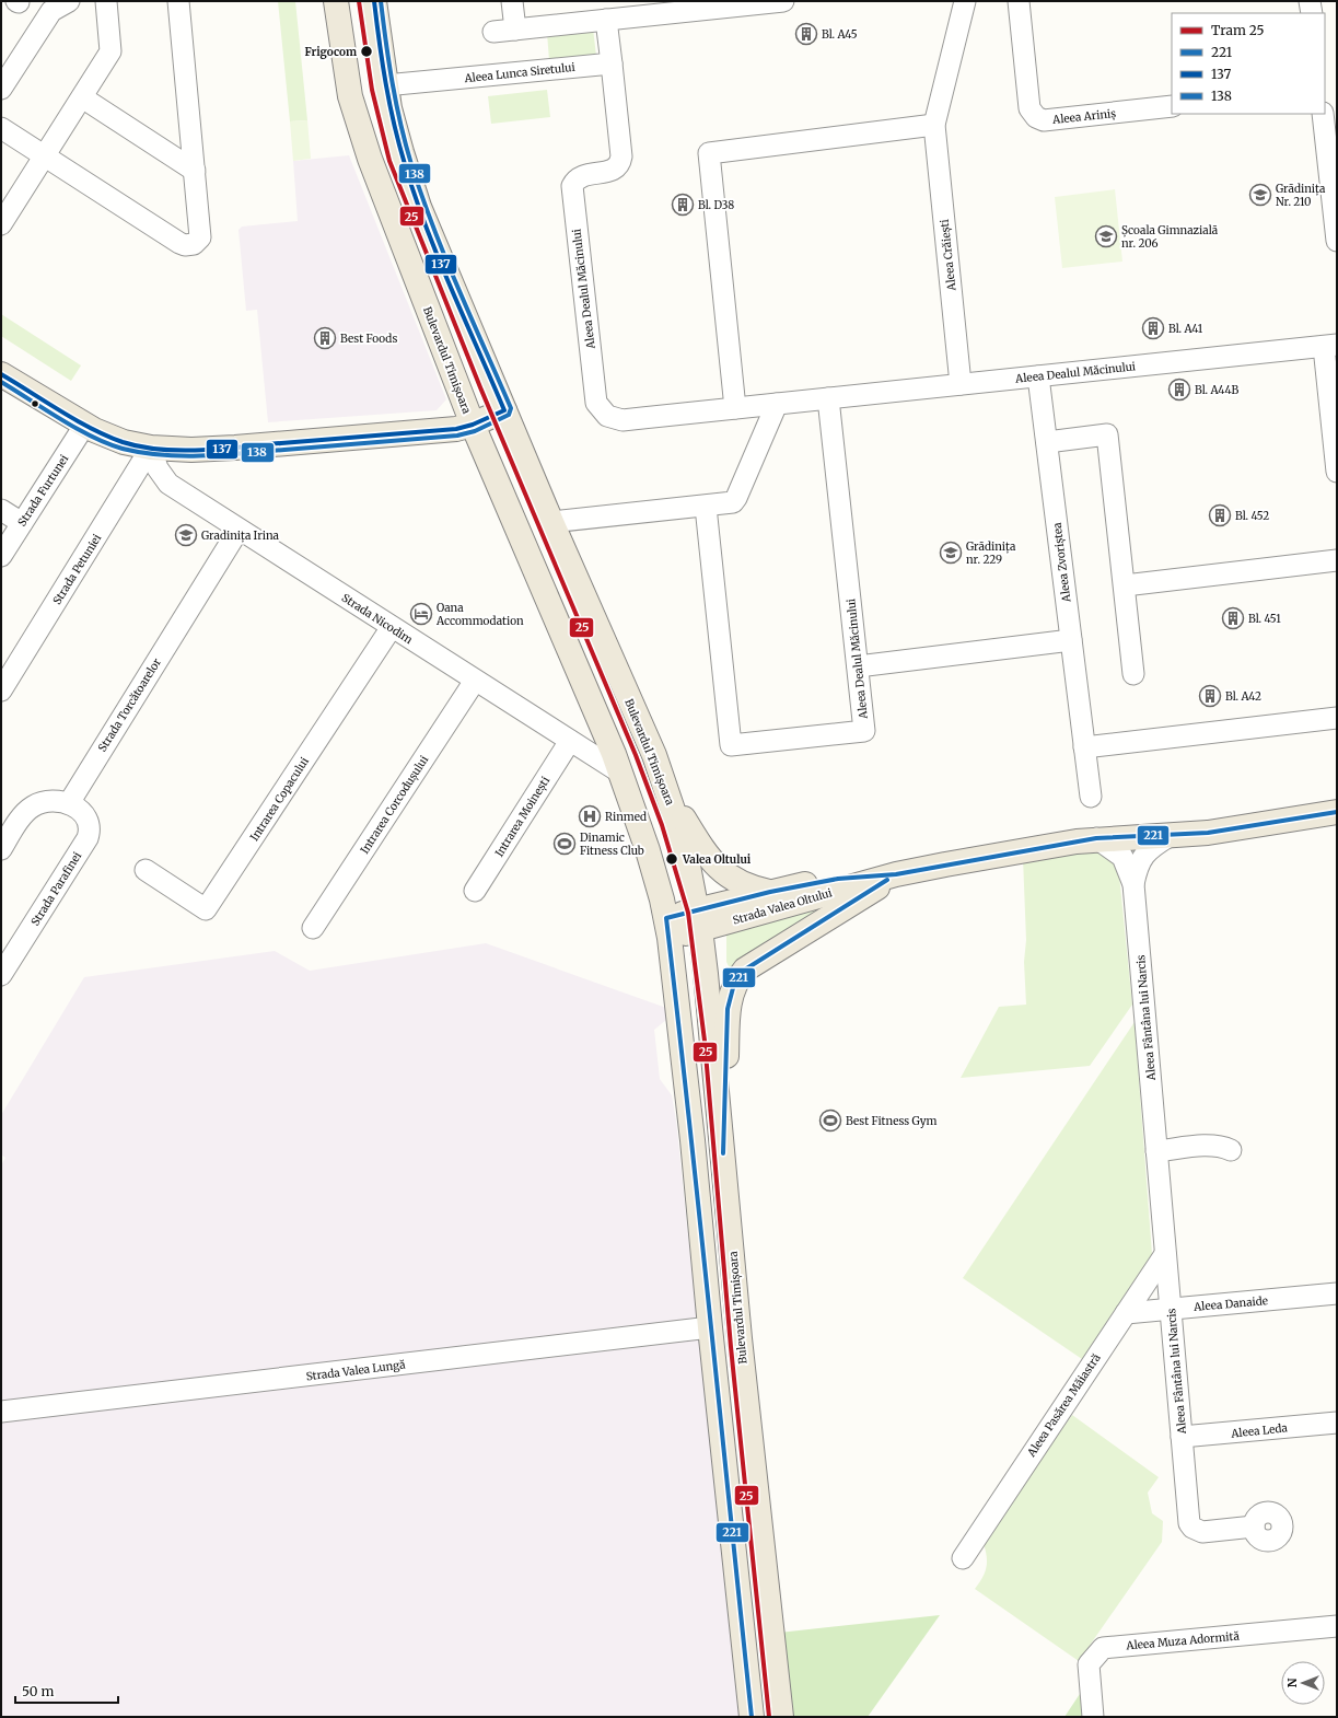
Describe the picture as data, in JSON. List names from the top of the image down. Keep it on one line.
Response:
{"streets":{"main road":["Bulevardul Timișoara","Strada Valea Oltului"],"street":["Aleea Lunca Siretului","Aleea Ariniș","Aleea Crăiești","Aleea Dealul Măcinului","Strada Furtunei","Aleea Zvoriștea","Strada Petuniei","Strada Nicodim","Strada Torcătoarelor","Intrarea Copacului","Intrarea Corcodușului","Intrarea Moinești","Strada Parafinei","Aleea Fântâna lui Narcis","Aleea Danaide","Strada Valea Lungă","Aleea Pasărea Măiastră","Aleea Leda","Aleea Muza Adormită"]},"crossings":[["Aleea Lunca Siretului","Aleea Dealul Măcinului"],["Aleea Lunca Siretului","Bulevardul Timișoara"],["Aleea Crăiești","Aleea Dealul Măcinului"],["Aleea Dealul Măcinului","Aleea Zvoriștea"],["Bulevardul Timișoara","Strada Nicodim"],["Bulevardul Timișoara","Strada Valea Oltului"],["Bulevardul Timișoara","Strada Valea Lungă"],["Strada Petuniei","Strada Nicodim"],["Strada Nicodim","Strada Torcătoarelor"],["Strada Nicodim","Intrarea Copacului"],["Strada Nicodim","Intrarea Corcodușului"],["Strada Nicodim","Intrarea Moinești"],["Strada Torcătoarelor","Strada Parafinei"],["Strada Valea Oltului","Aleea Fântâna lui Narcis"],["Aleea Fântâna lui Narcis","Aleea Danaide"],["Aleea Fântâna lui Narcis","Aleea Pasărea Măiastră"],["Aleea Fântâna lui Narcis","Aleea Leda"],["Aleea Danaide","Aleea Pasărea Măiastră"]],"places":{"building":["Bl. A45","Bl. D38","Bl. A41","Best Foods","Bl. A44B","Bl. 452","Bl. 451","Bl. A42"],"other":["Frigocom","Valea Oltului"],"school or university":["Grădinița Nr. 210","Școala Gimnazială nr. 206","Gradinița Irina","Grădinița nr. 229"],"hotel":["Oana Accommodation"],"hospital":["Rinmed"],"sports":["Dinamic Fitness Club","Best Fitness Gym"]},"lines":["tram line 25","transit line 137","transit line 138","transit line 221"],"legend":["Tram 25","221","137","138"],"scale_bar":"50 m","north":"left"}
